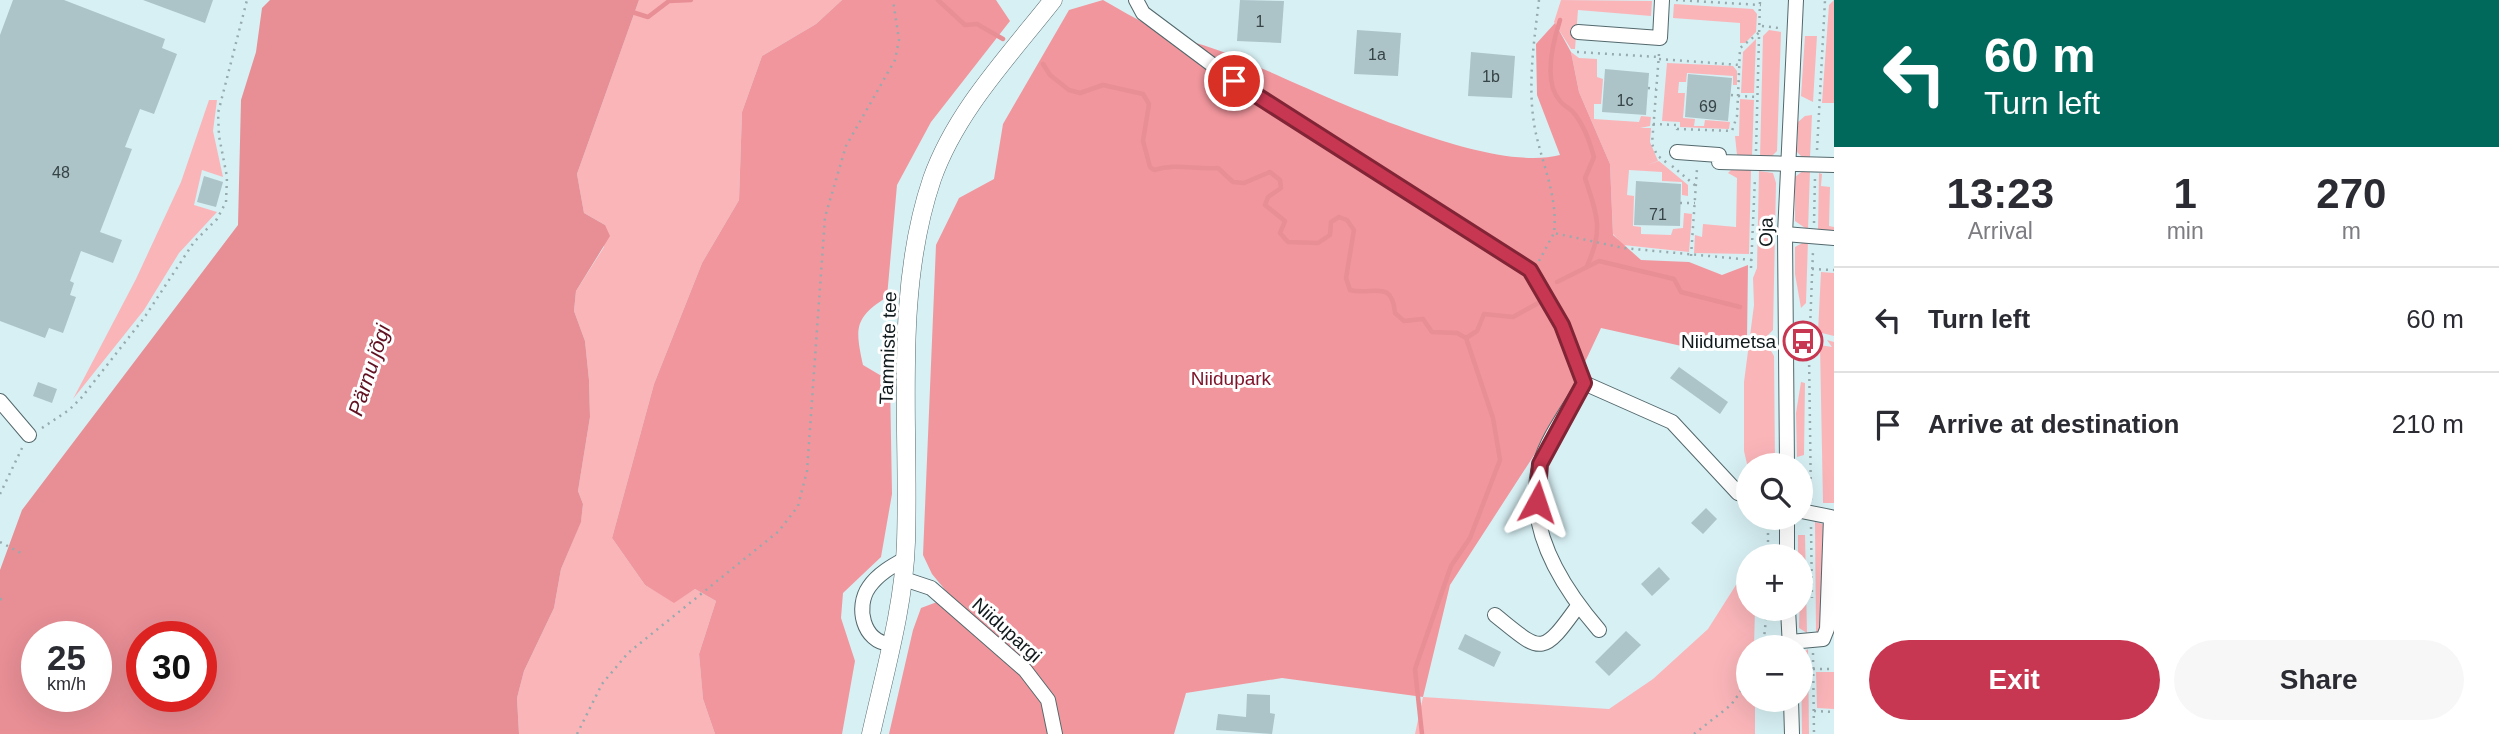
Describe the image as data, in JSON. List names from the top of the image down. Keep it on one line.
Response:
{"streets":{"main road":["Tammiste tee"],"street":["Oja","Niidupargi"]},"crossings":[["Tammiste tee","Niidupargi"]],"water":["Pärnu jõgi"],"parks":["Niidupark"],"places":{"bus stop":["Niidumetsa"]},"house_numbers":["1","1a","1b","1c","69","48","71"],"page":{"turn":["60 m","Turn left"],"eta":["13:23","Arrival","1","min","270","m"],"list":[{"name":"Turn left","value":"60 m"},{"name":"Arrive at destination","value":"210 m"}],"map_buttons":["+","−"],"speed":"25 km/h","limit":"30","buttons":["Exit","Share"]}}
